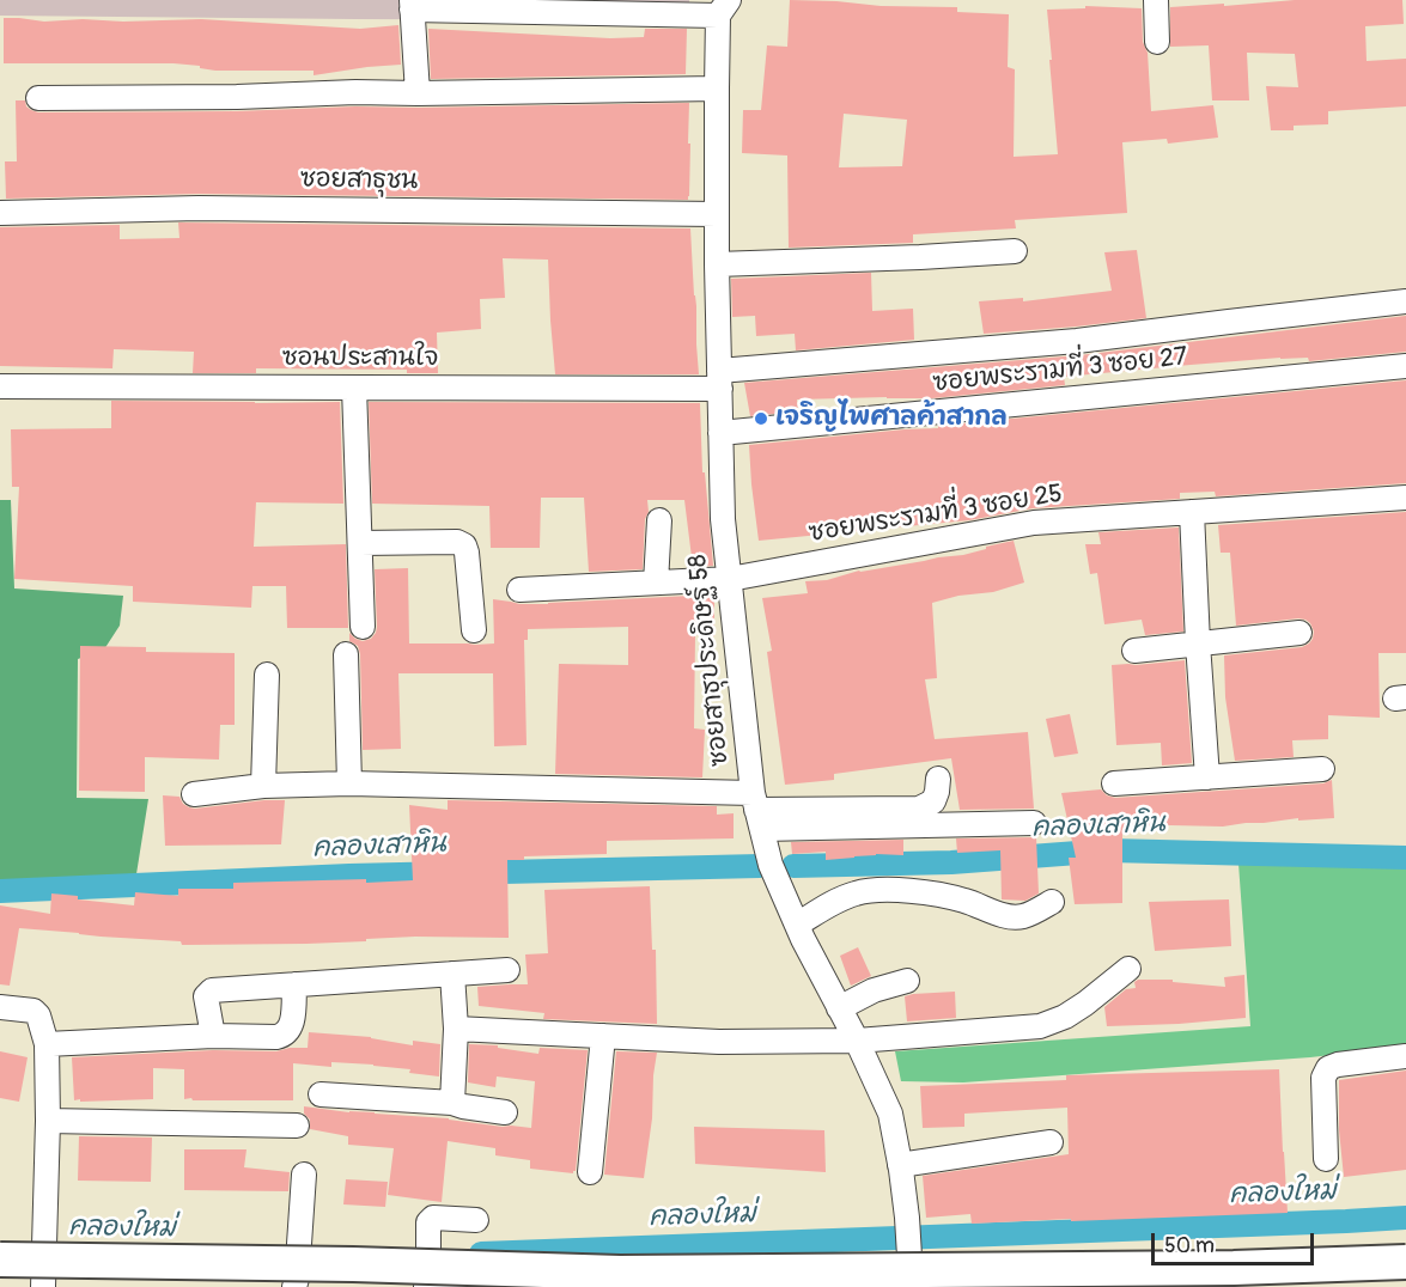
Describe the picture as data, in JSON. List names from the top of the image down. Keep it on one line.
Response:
{"streets":{"street":["ซอยสาธุชน","ซอนประสานใจ","ซอยพระรามที่ 3 ซอย 27","ซอยพระรามที่ 3 ซอย 25","ซอยสาธุประดิษฐ์ 58"]},"crossings":[["ซอยสาธุชน","ซอยสาธุประดิษฐ์ 58"],["ซอนประสานใจ","ซอยสาธุประดิษฐ์ 58"],["ซอยพระรามที่ 3 ซอย 27","ซอยสาธุประดิษฐ์ 58"],["ซอยพระรามที่ 3 ซอย 25","ซอยสาธุประดิษฐ์ 58"]],"water":["คลองเสาหิน","คลองใหม่"],"places":["เจริญไพศาลค้าสากล"],"scale_bar":"50 m"}
